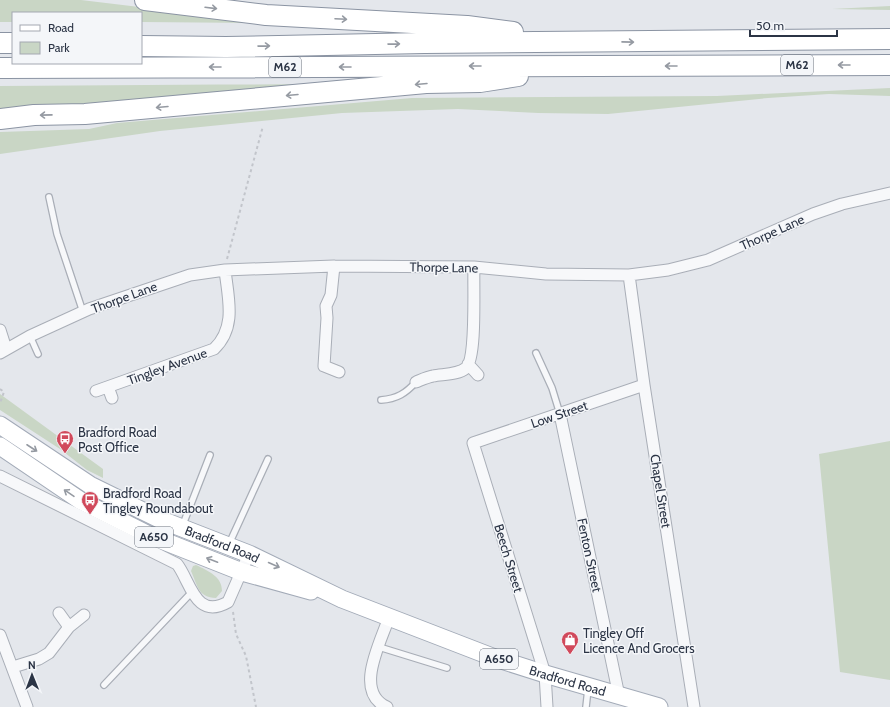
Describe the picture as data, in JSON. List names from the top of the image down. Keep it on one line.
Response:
{"streets":{"highway":["M62"],"main road":["A650","Bradford Road"],"street":["Thorpe Lane","Tingley Avenue","Low Street","Chapel Street","Fenton Street","Beech Street"]},"crossings":[["Thorpe Lane","Tingley Avenue"],["Thorpe Lane","Chapel Street"],["Low Street","Chapel Street"],["Low Street","Fenton Street"],["Low Street","Beech Street"],["Bradford Road","Fenton Street"],["Bradford Road","Beech Street"]],"places":{"bus stop":["Bradford Road Post Office","Bradford Road Tingley Roundabout"],"shop":["Tingley Off Licence And Grocers"]},"legend":["Road","Park"],"scale_bar":"50 m","north":"top"}
